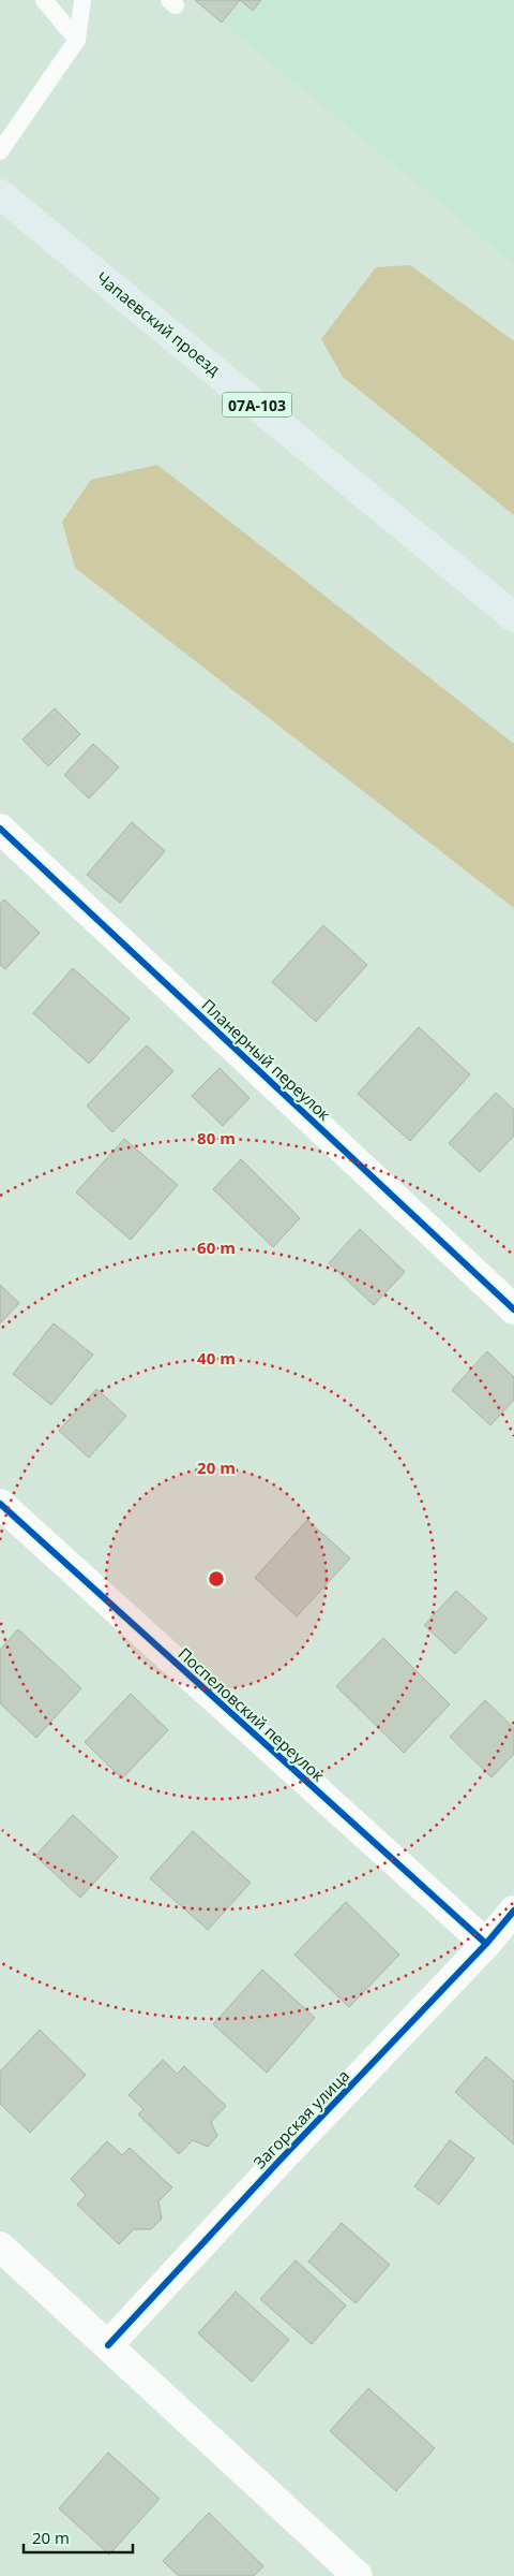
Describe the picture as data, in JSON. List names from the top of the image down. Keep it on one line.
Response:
{"streets":{"main road":["Чапаевский проезд","07А-103"],"street":["Планерный переулок","Поспеловский переулок","Загорская улица"]},"crossings":[["Поспеловский переулок","Загорская улица"]],"scale_bar":"20 m","rings":["80 m","60 m","40 m","20 m"]}
